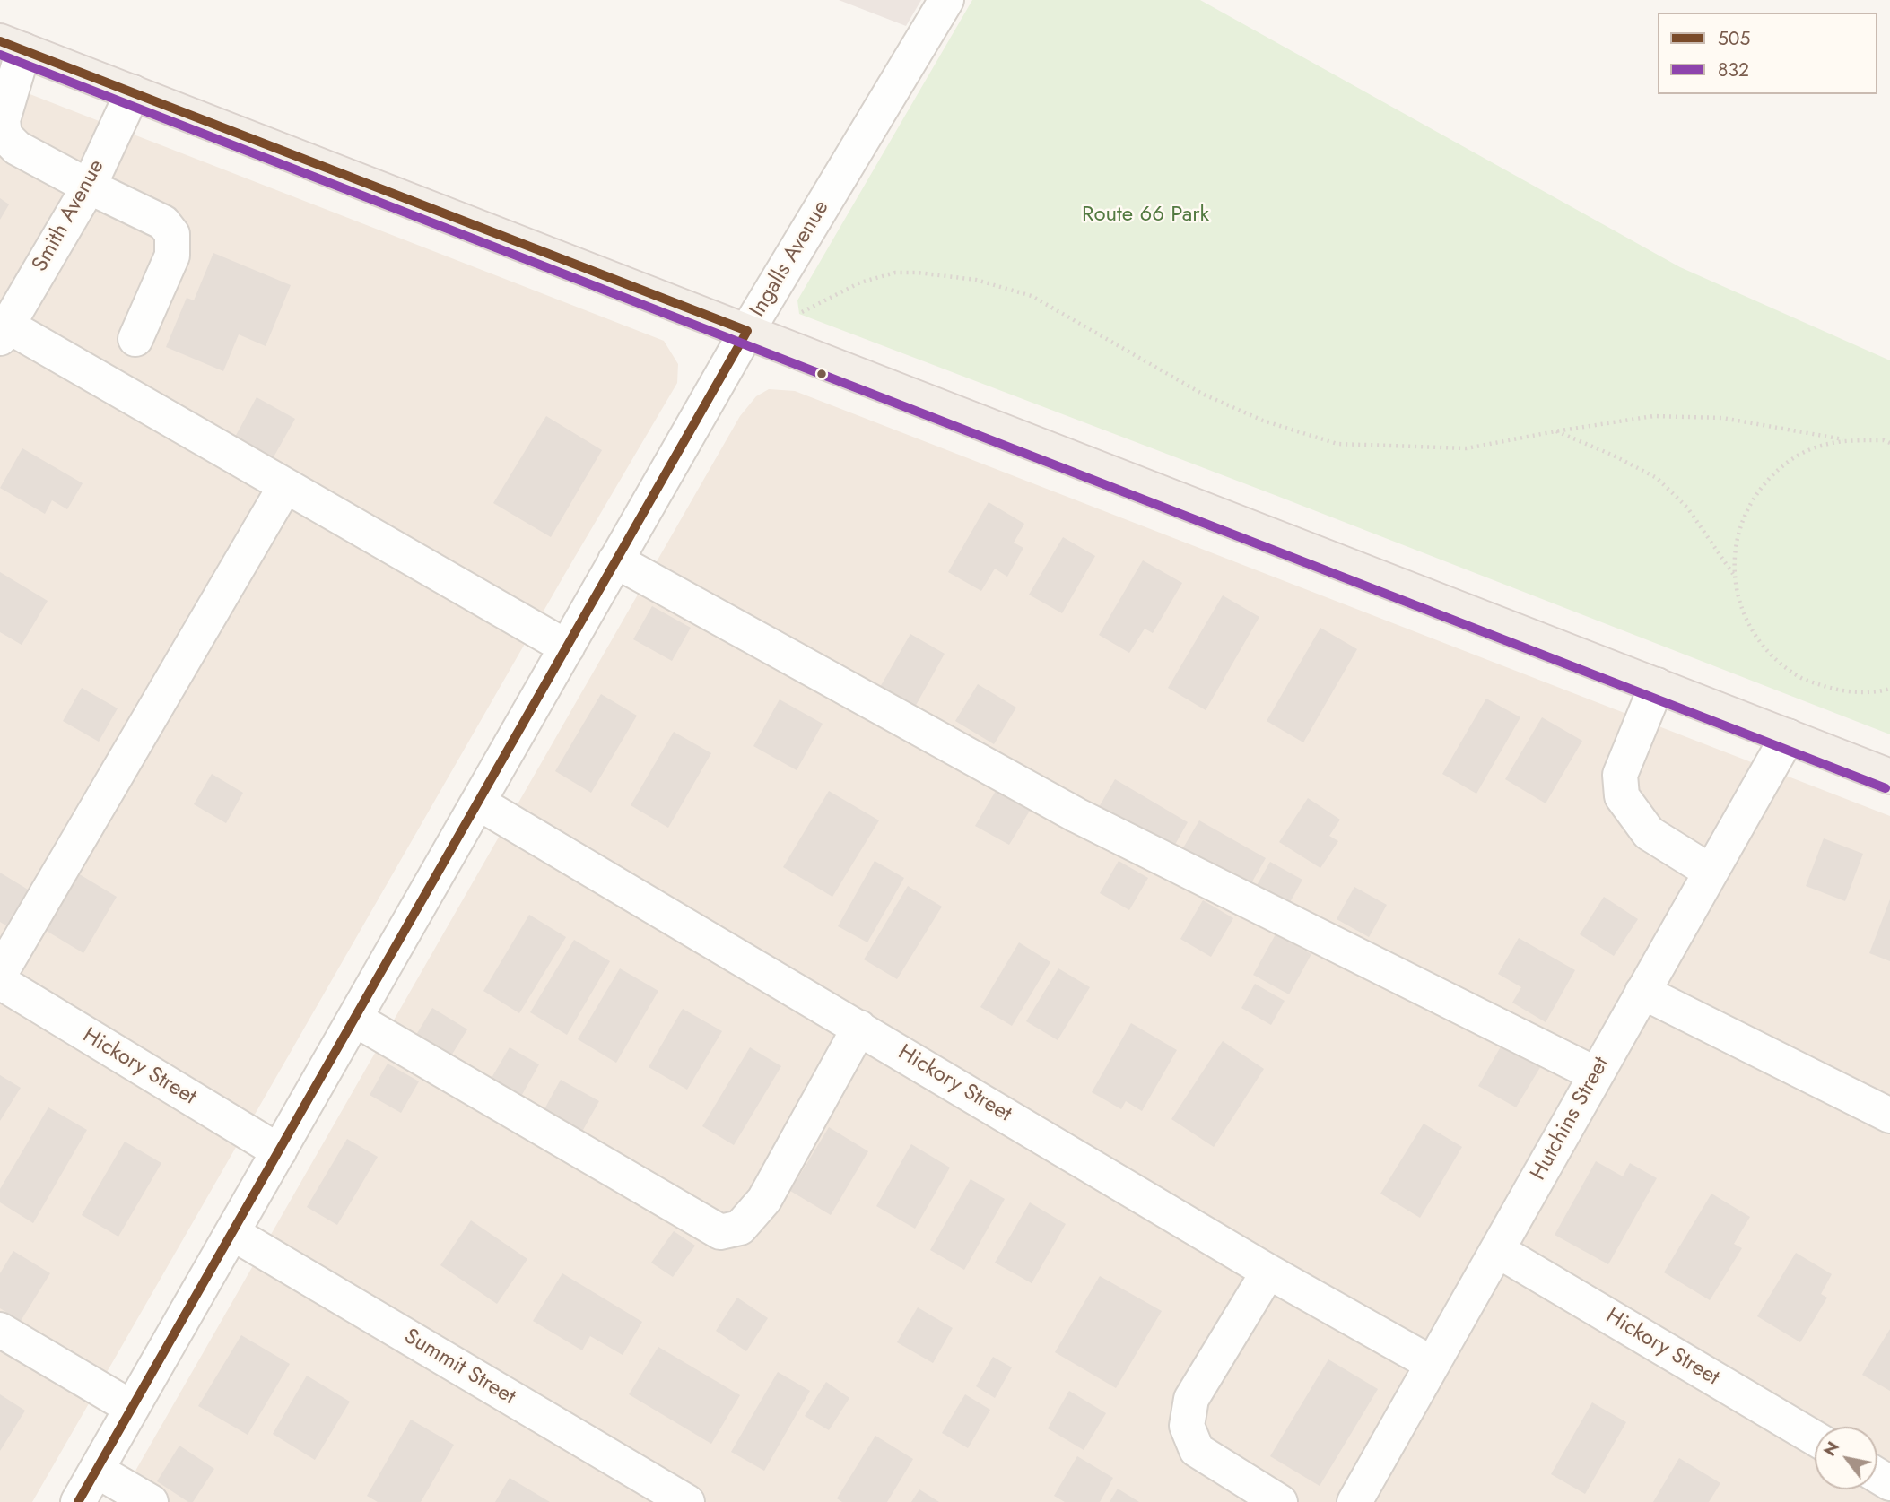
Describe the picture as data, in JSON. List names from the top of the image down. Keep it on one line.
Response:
{"streets":{"street":["Smith Avenue","Ingalls Avenue","Hickory Street","Hutchins Street","Summit Street"]},"crossings":[["Ingalls Avenue","Hickory Street"],["Ingalls Avenue","Summit Street"],["Hickory Street","Hutchins Street"]],"parks":["Route 66 Park"],"lines":["transit line 505","transit line 832"],"legend":["505","832"],"north":"top left"}
